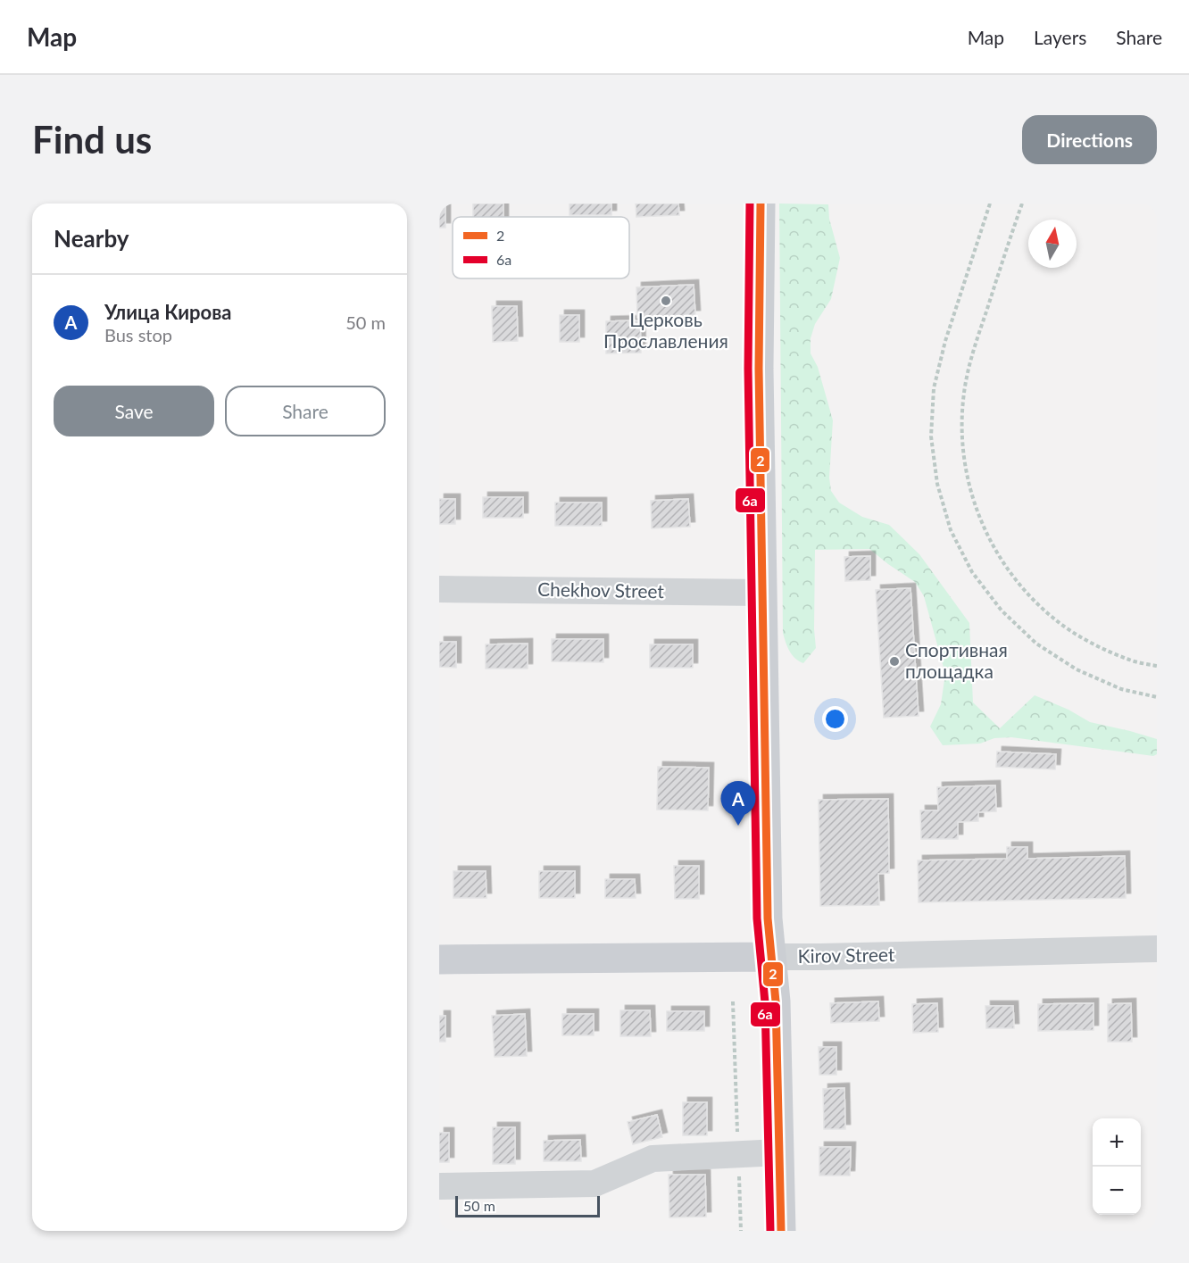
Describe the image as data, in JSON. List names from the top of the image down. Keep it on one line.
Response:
{"streets":{"main road":["Kirov Street"],"street":["Chekhov Street"]},"places":["Церковь Прославления","Спортивная площадка"],"lines":["transit line 2","transit line 6а"],"legend":["2","6а"],"scale_bar":"50 m","north":"top","page":{"header":"Map","nav":["Map","Layers","Share"],"buttons":["Directions",["Save","Share"]],"title":"Find us","heading":"Nearby","list":[{"mark":"A","name":"Улица Кирова","note":"Bus stop","value":"50 m"}],"pins":"A","map_buttons":["+","−"],"scale":"50 m"}}
